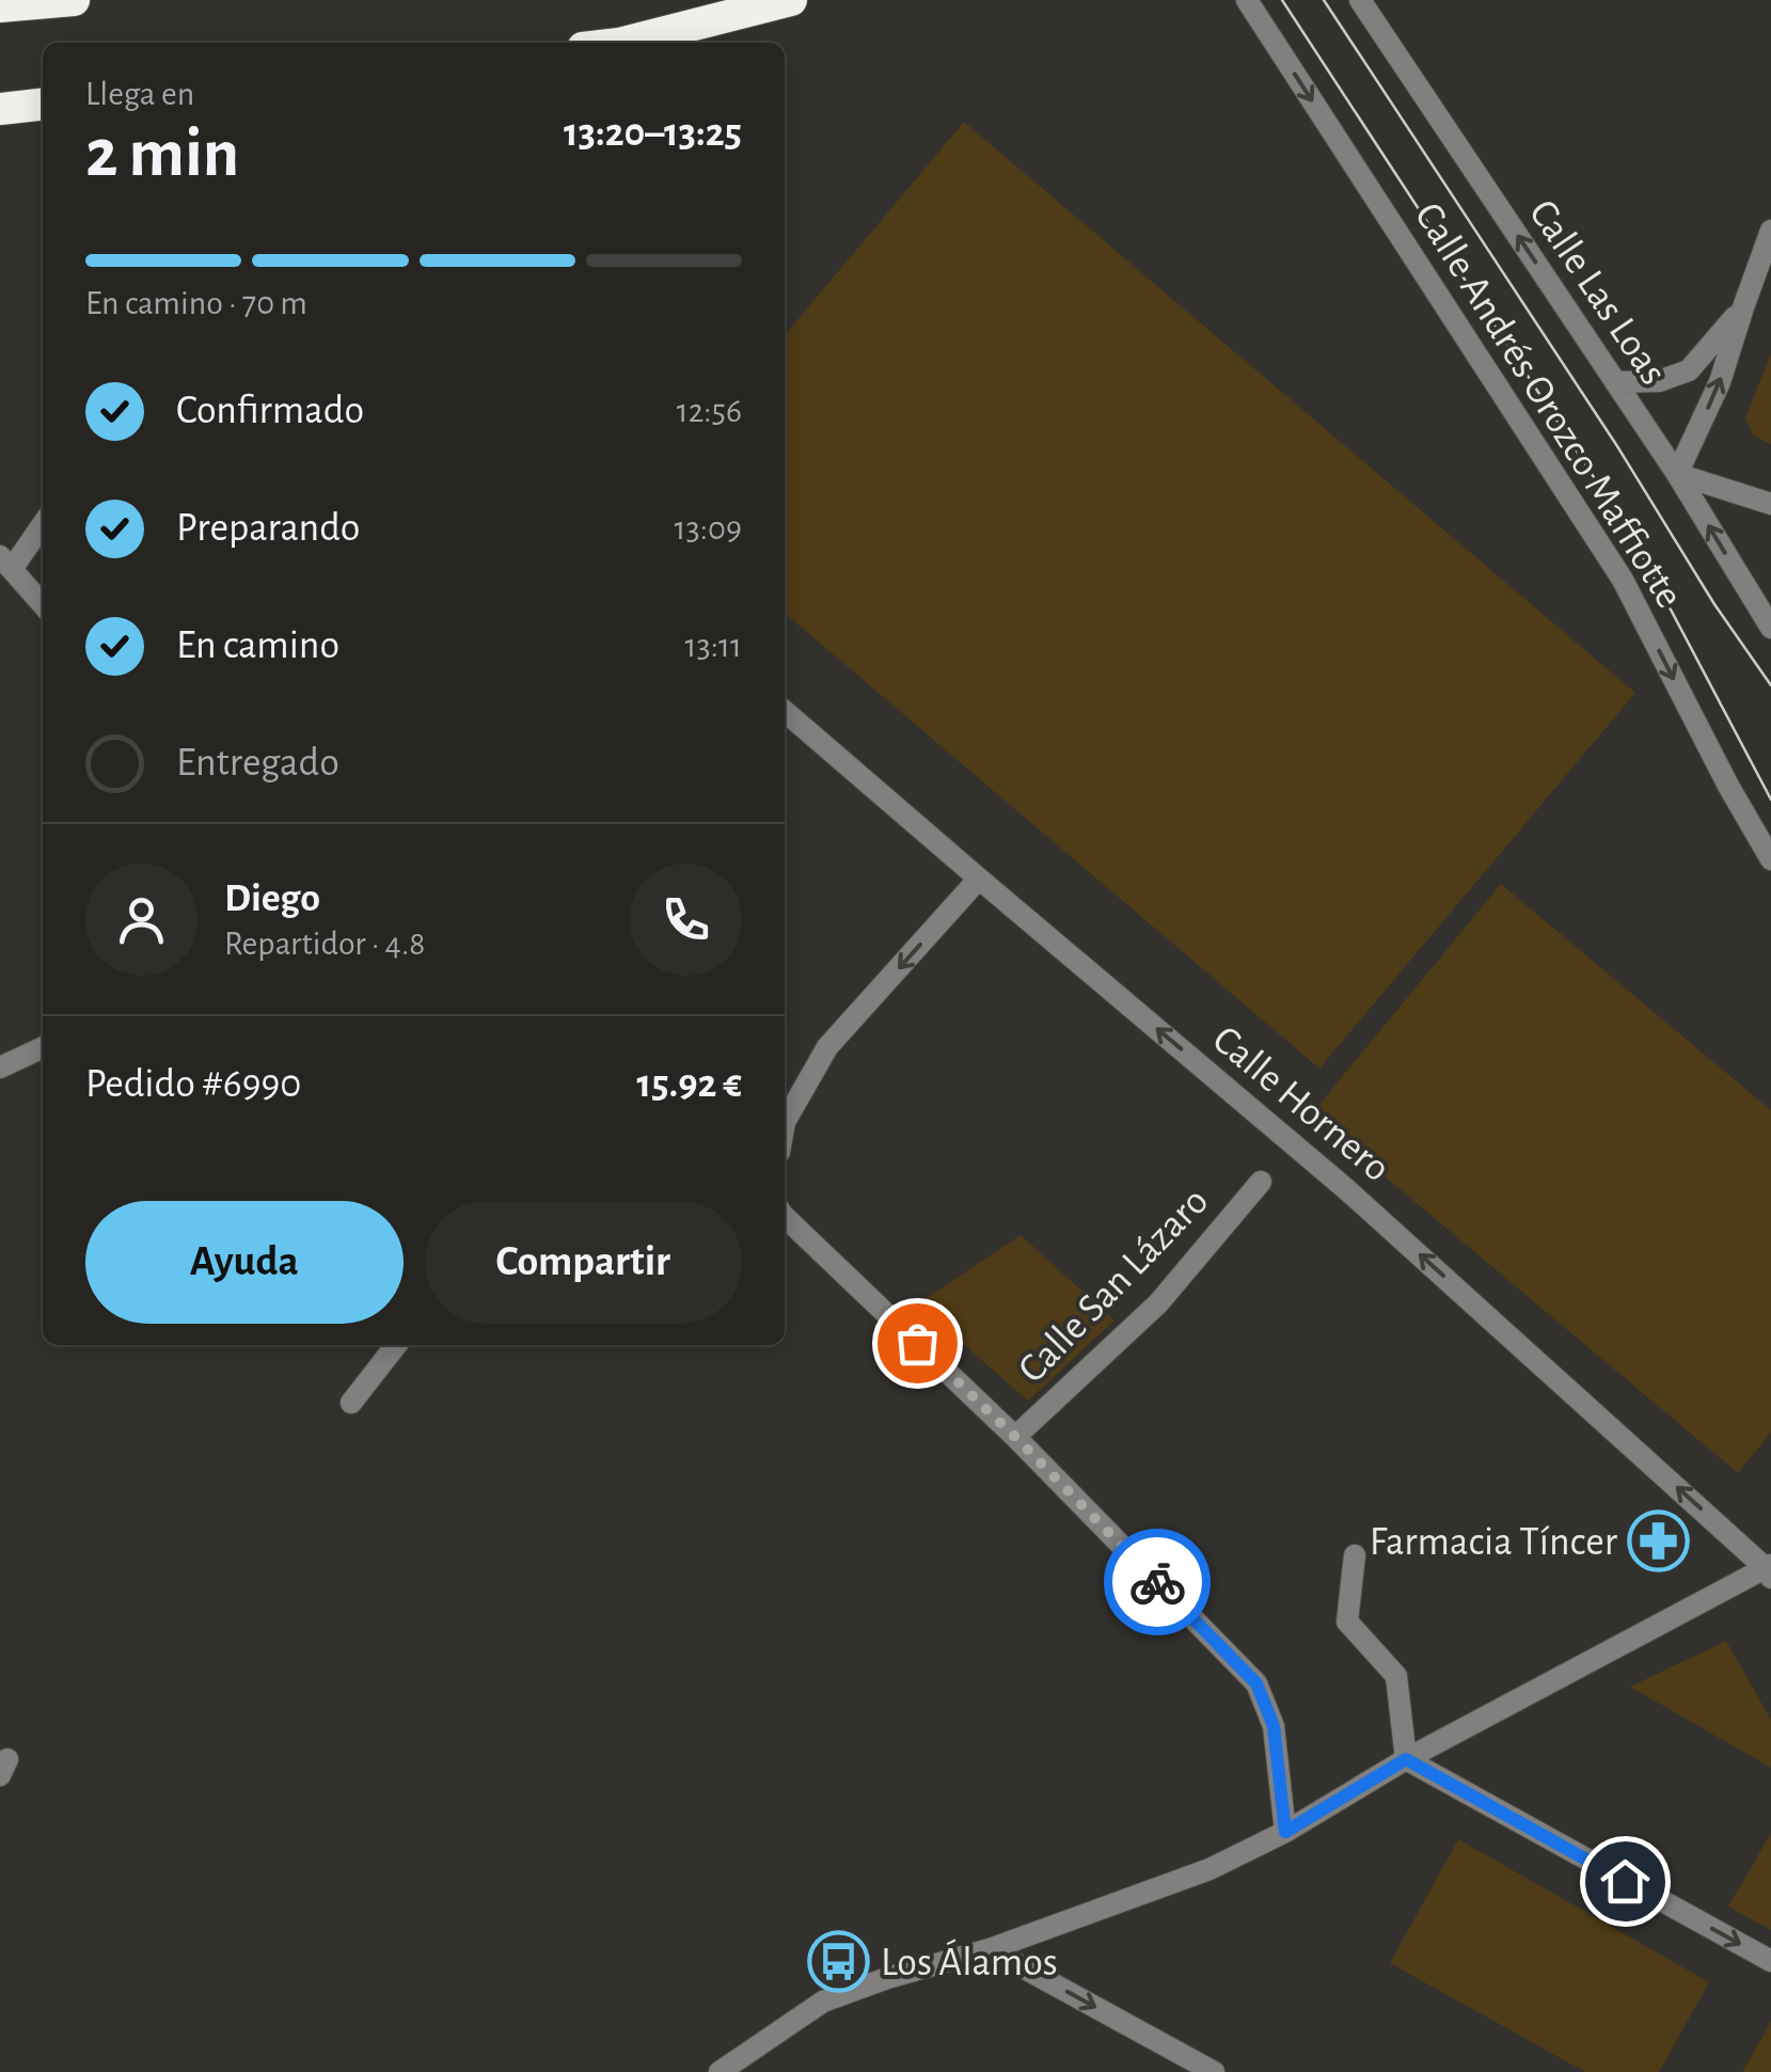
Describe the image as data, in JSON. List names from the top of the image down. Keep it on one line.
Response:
{"streets":{"street":["Calle Las Loas","Calle Andrés Orozco Maffiotte","Calle Hornero","Calle San Lázaro"]},"one_way":["Calle Las Loas","Calle Andrés Orozco Maffiotte","Calle Hornero"],"places":{"pharmacy":["Farmacia Tíncer"],"bus stop":["Los Álamos"]},"page":{"heading":["2 min","Llega en","13:20–13:25"],"panel":["Diego","Repartidor · 4.8","Pedido #6990","15.92 €"],"bar":"En camino · 70 m","list":[["Confirmado","12:56"],["Preparando","13:09"],["En camino","13:11"],"Entregado"],"buttons":["Ayuda","Compartir"]}}
